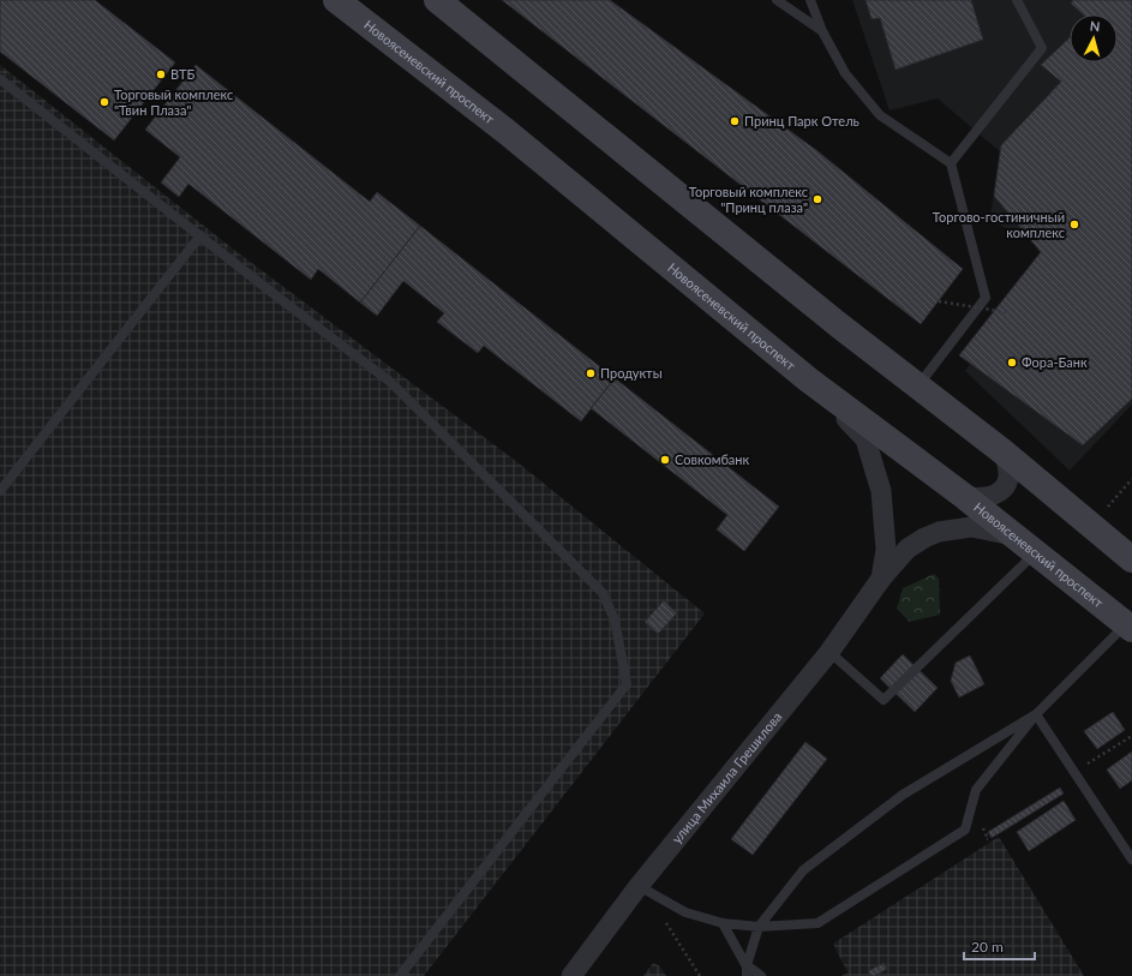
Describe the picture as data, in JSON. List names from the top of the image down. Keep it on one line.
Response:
{"streets":{"main road":["Новоясеневский проспект"],"street":["улица Михаила Грешилова"]},"crossings":[["Новоясеневский проспект","улица Михаила Грешилова"]],"places":["ВТБ","Торговый комплекс \"Твин Плаза\"","Принц Парк Отель","Торговый комплекс \"Принц плаза\"","Торгово-гостиничный комплекс","Фора-Банк","Продукты","Совкомбанк"],"scale_bar":"20 m","north":"top"}
